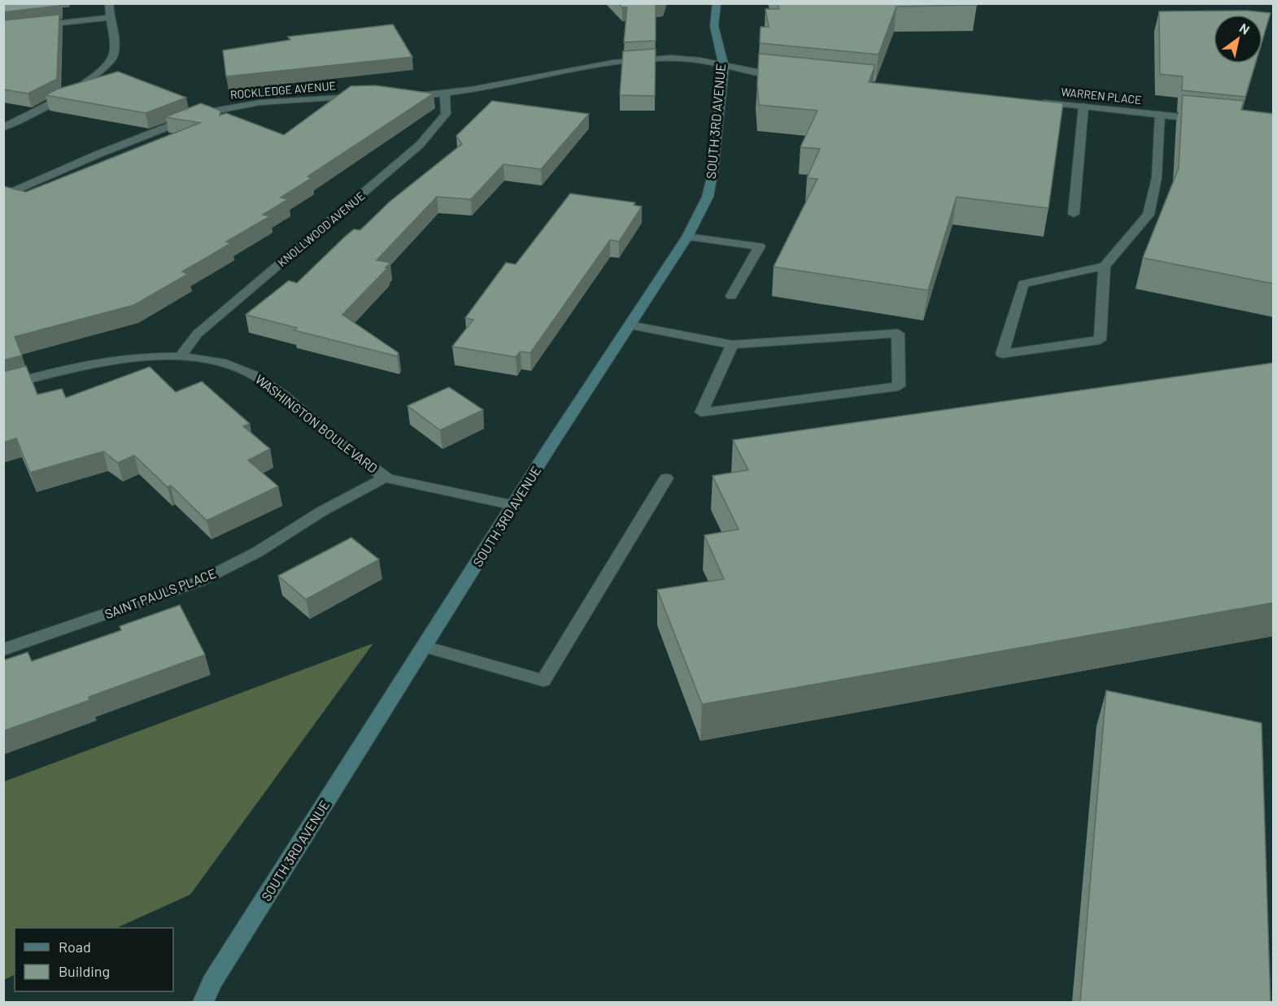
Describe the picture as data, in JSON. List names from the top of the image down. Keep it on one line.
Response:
{"streets":{"street":["ROCKLEDGE AVENUE","WARREN PLACE","SOUTH 3RD AVENUE","KNOLLWOOD AVENUE","WASHINGTON BOULEVARD","SAINT PAULS PLACE"]},"crossings":[["SOUTH 3RD AVENUE","WASHINGTON BOULEVARD"],["KNOLLWOOD AVENUE","WASHINGTON BOULEVARD"],["WASHINGTON BOULEVARD","SAINT PAULS PLACE"]],"legend":["Road","Building"],"north":"top right"}
